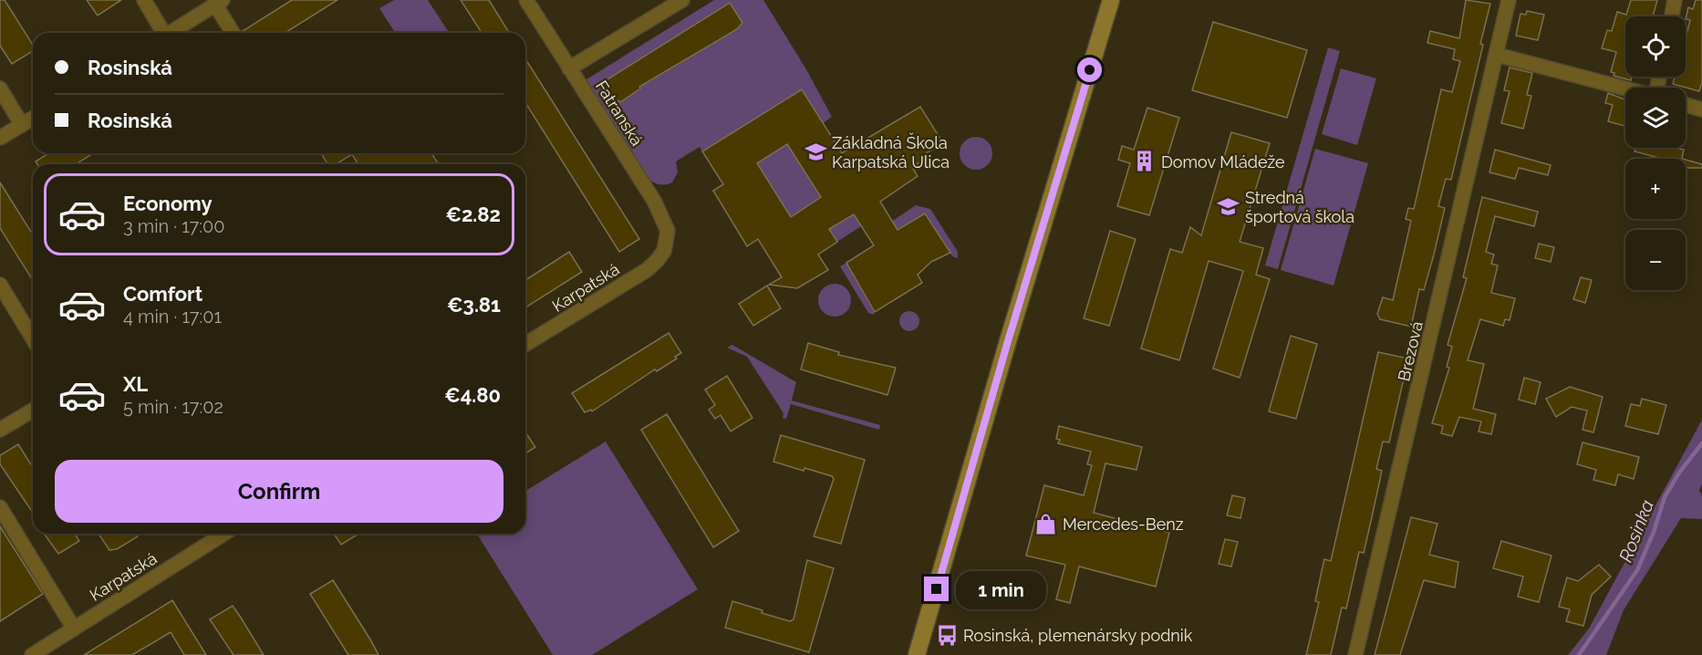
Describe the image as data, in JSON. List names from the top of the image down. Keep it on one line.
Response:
{"streets":{"street":["Fatranská","Karpatská","Brezová"]},"crossings":[["Fatranská","Karpatská"]],"water":["Rosinka"],"places":{"school or university":["Základná Škola Karpatská Ulica","Stredná športová škola"],"building":["Domov Mládeže"],"shop":["Mercedes-Benz"],"bus stop":["Rosinská, plemenársky podnik"]},"page":{"map_buttons":["+","−"],"banner":["Rosinská","Rosinská"],"list":[{"name":"Economy","note":"3 min · 17:00","value":"€2.82"},{"name":"Comfort","note":"4 min · 17:01","value":"€3.81"},{"name":"XL","note":"5 min · 17:02","value":"€4.80"}],"buttons":"Confirm","bubble":"1 min"}}
